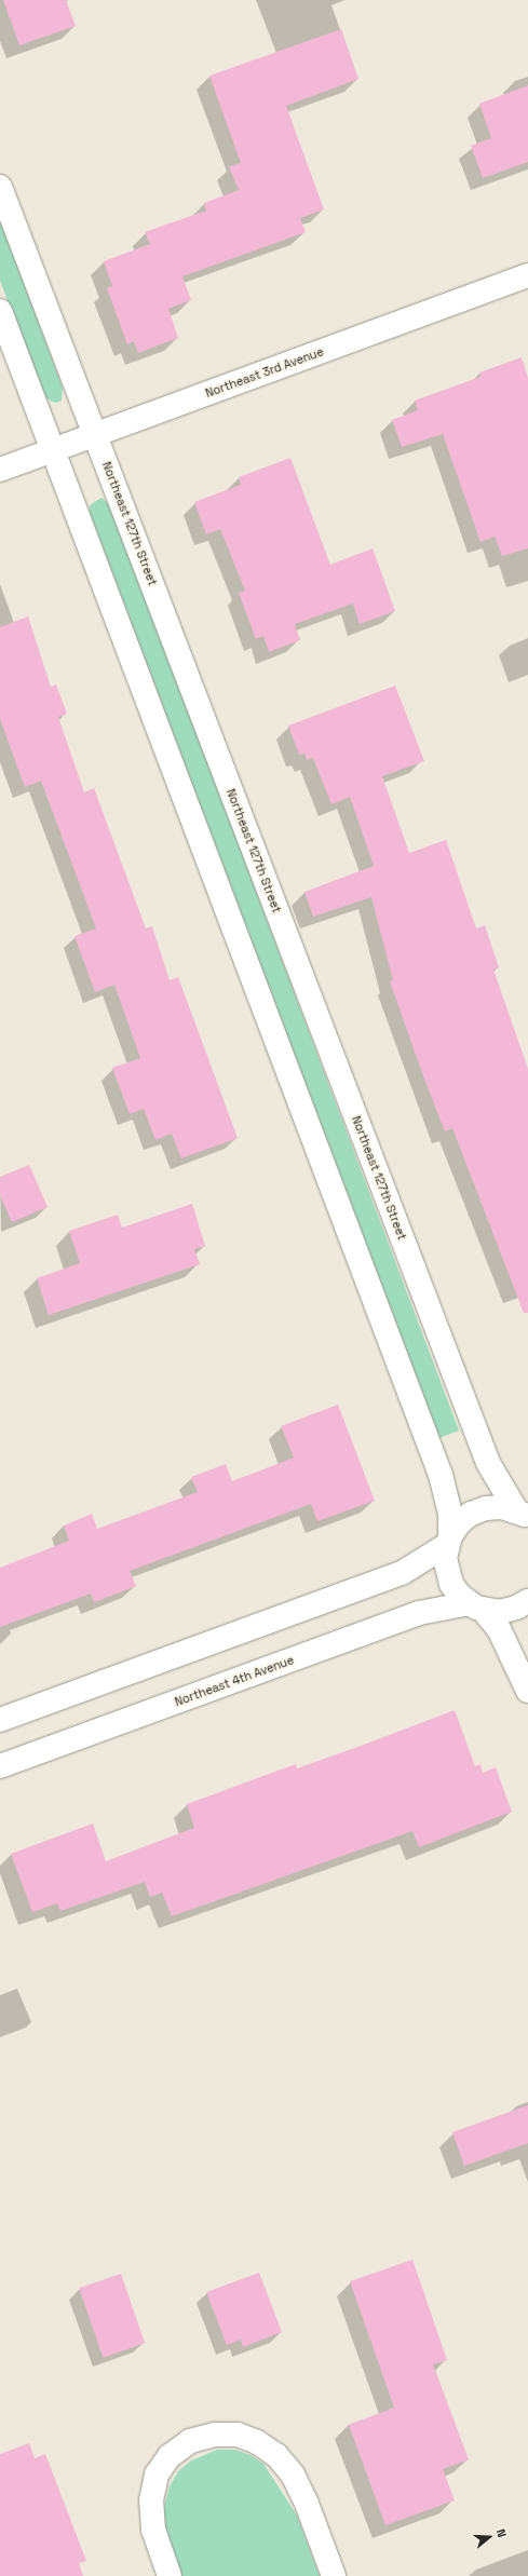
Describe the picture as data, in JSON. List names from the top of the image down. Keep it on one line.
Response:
{"streets":{"street":["Northeast 3rd Avenue","Northeast 127th Street","Northeast 4th Avenue"]},"crossings":[["Northeast 3rd Avenue","Northeast 127th Street"]],"north":"right"}
